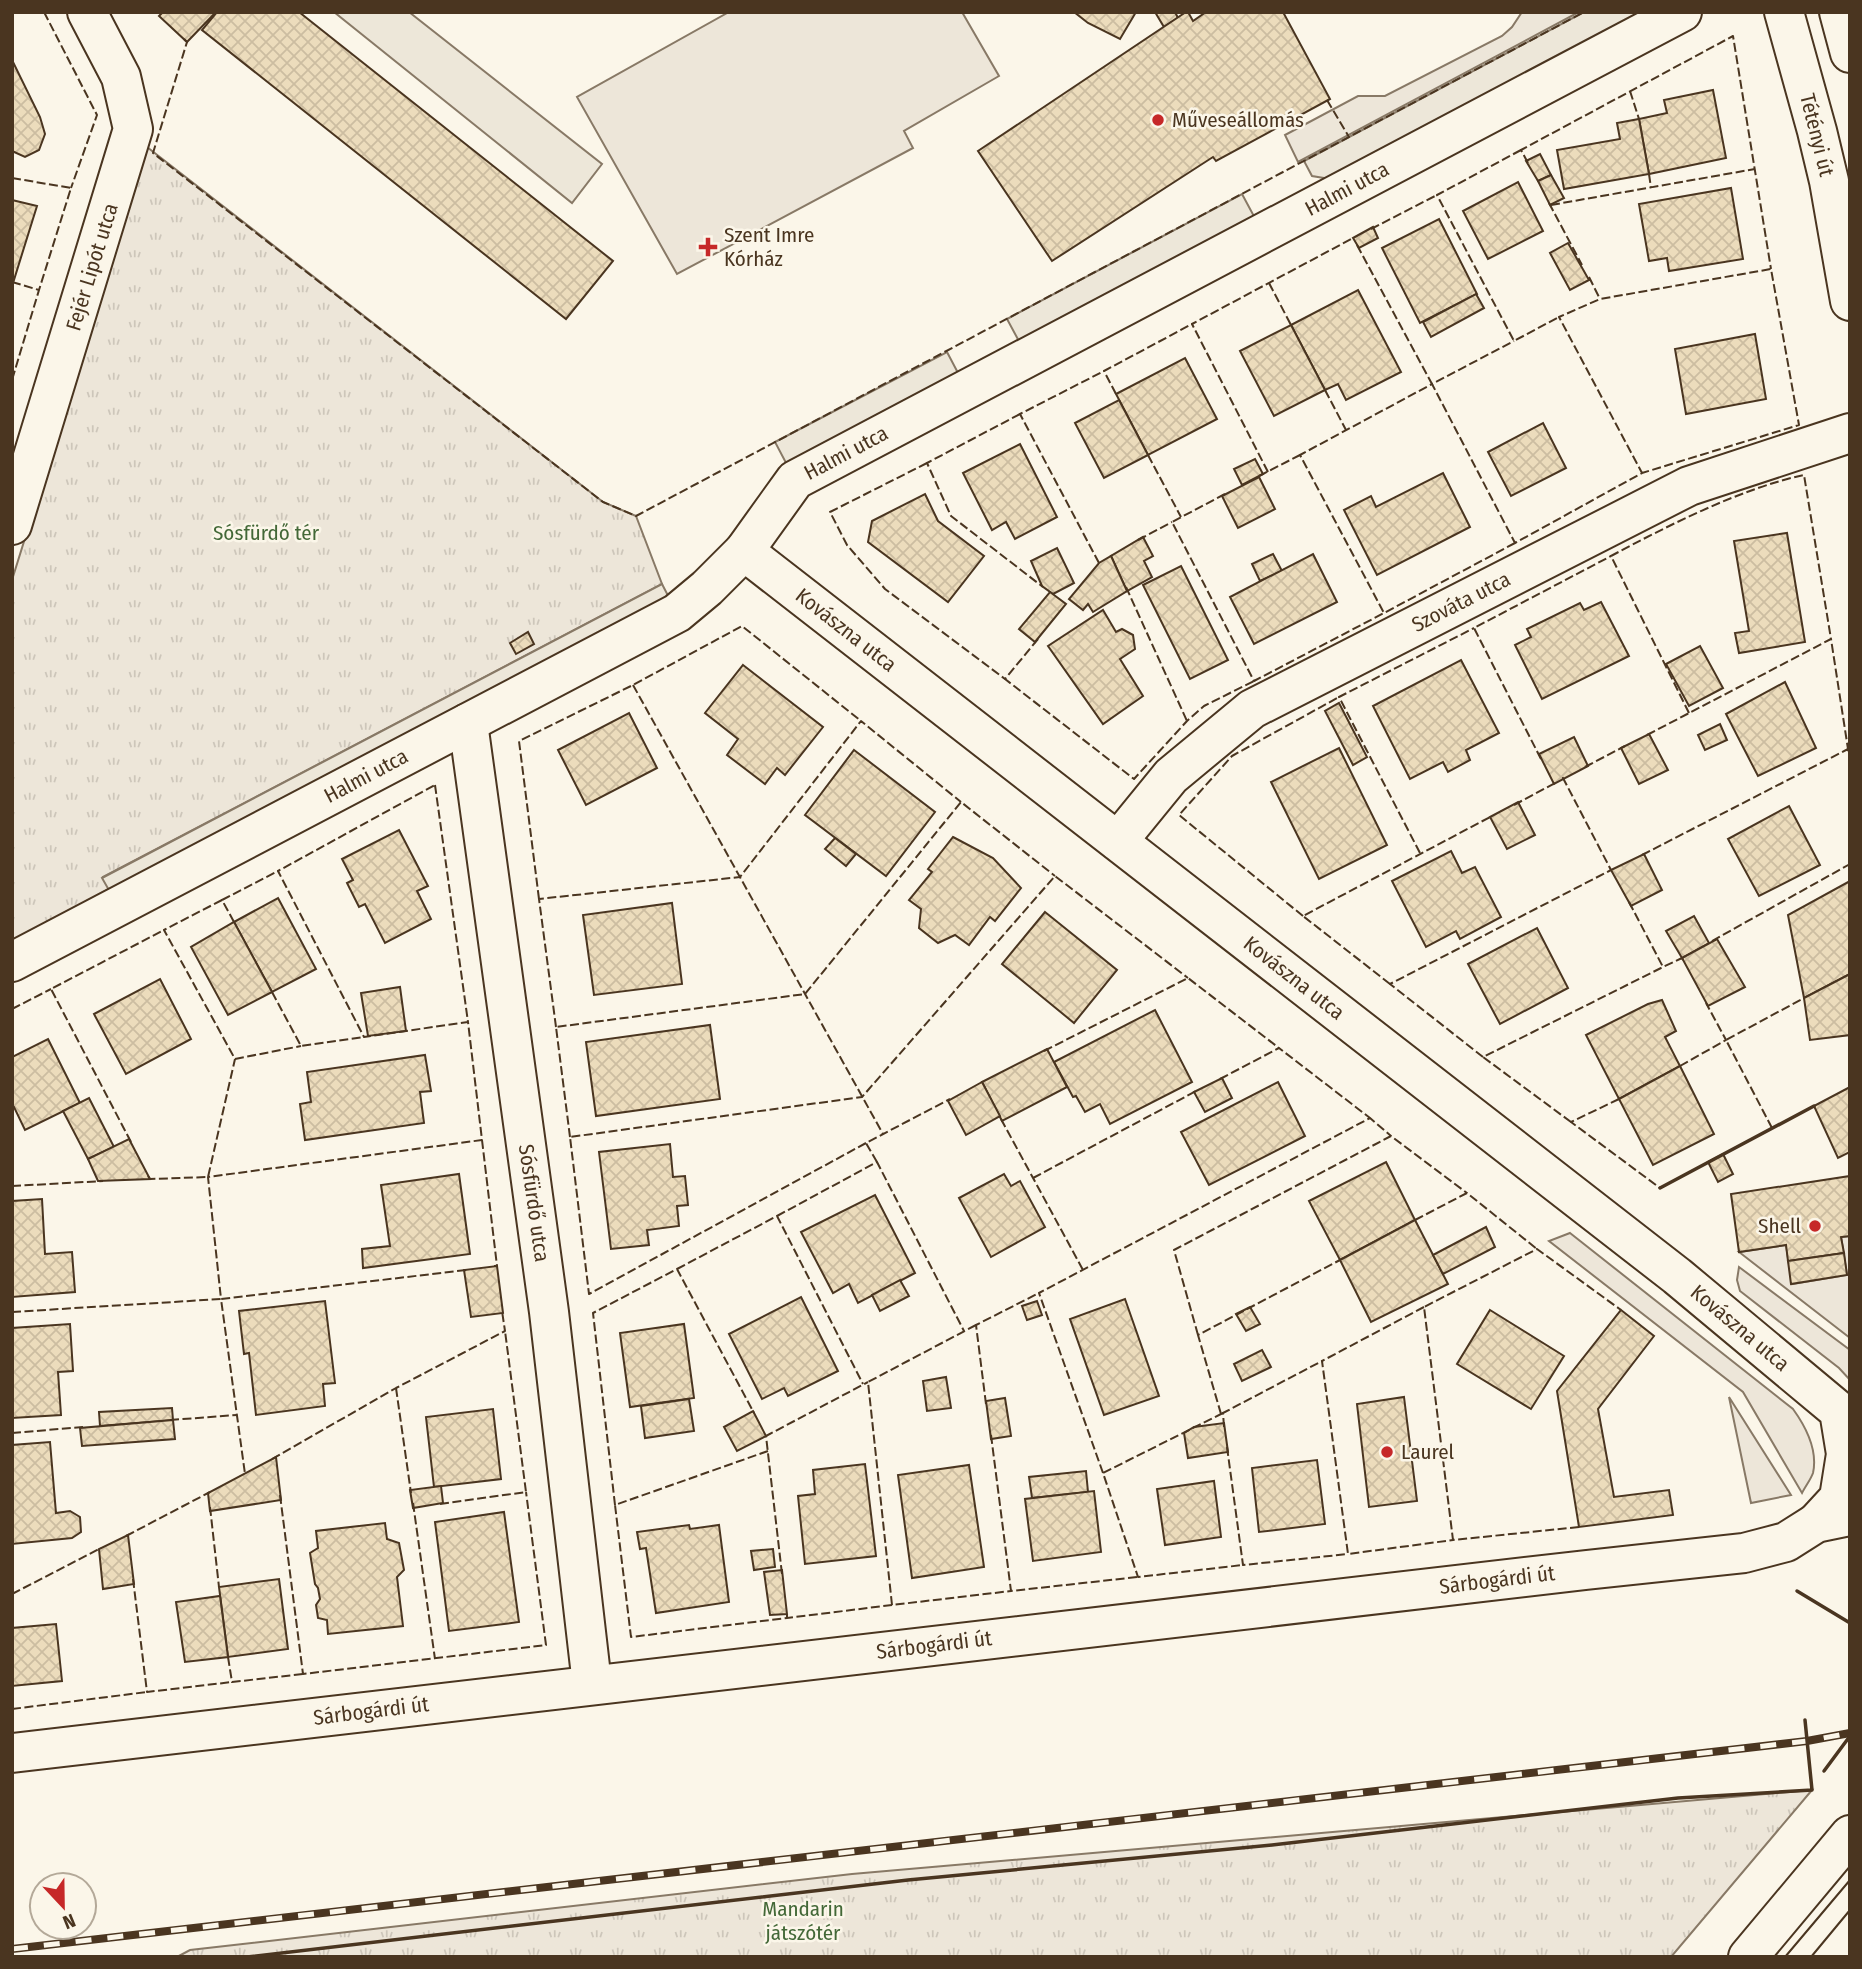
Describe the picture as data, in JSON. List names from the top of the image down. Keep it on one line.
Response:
{"streets":{"street":["Tétényi út","Halmi utca","Fejér Lipót utca","Szováta utca","Kovászna utca","Sósfürdő utca","Sárbogárdi út"]},"crossings":[["Halmi utca","Kovászna utca"],["Halmi utca","Sósfürdő utca"],["Szováta utca","Kovászna utca"],["Kovászna utca","Sárbogárdi út"],["Sósfürdő utca","Sárbogárdi út"]],"parks":["Sósfürdő tér","Mandarin játszótér"],"places":{"other":["Műveseállomás","Shell","Laurel"],"health":["Szent Imre Kórház"]},"north":"bottom"}
